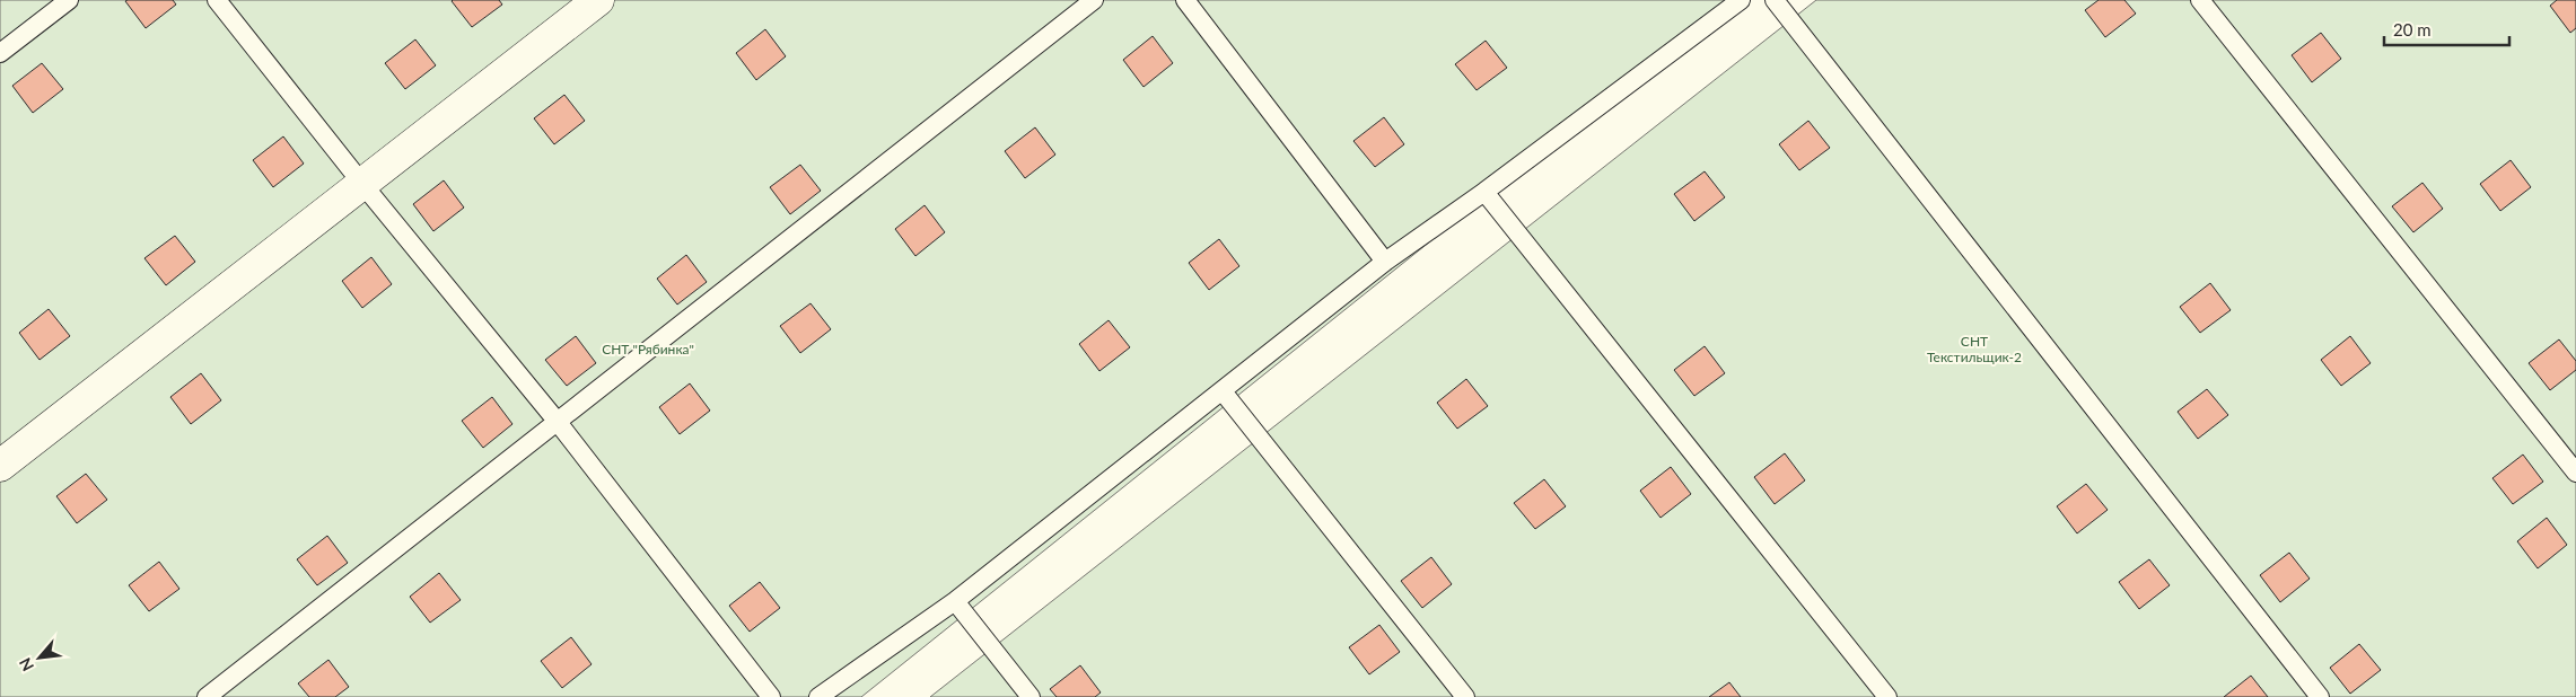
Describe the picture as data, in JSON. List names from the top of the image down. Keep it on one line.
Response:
{"parks":["СНТ Текстильщик-2","СНТ \"Рябинка\""],"scale_bar":"20 m","north":"bottom left"}
